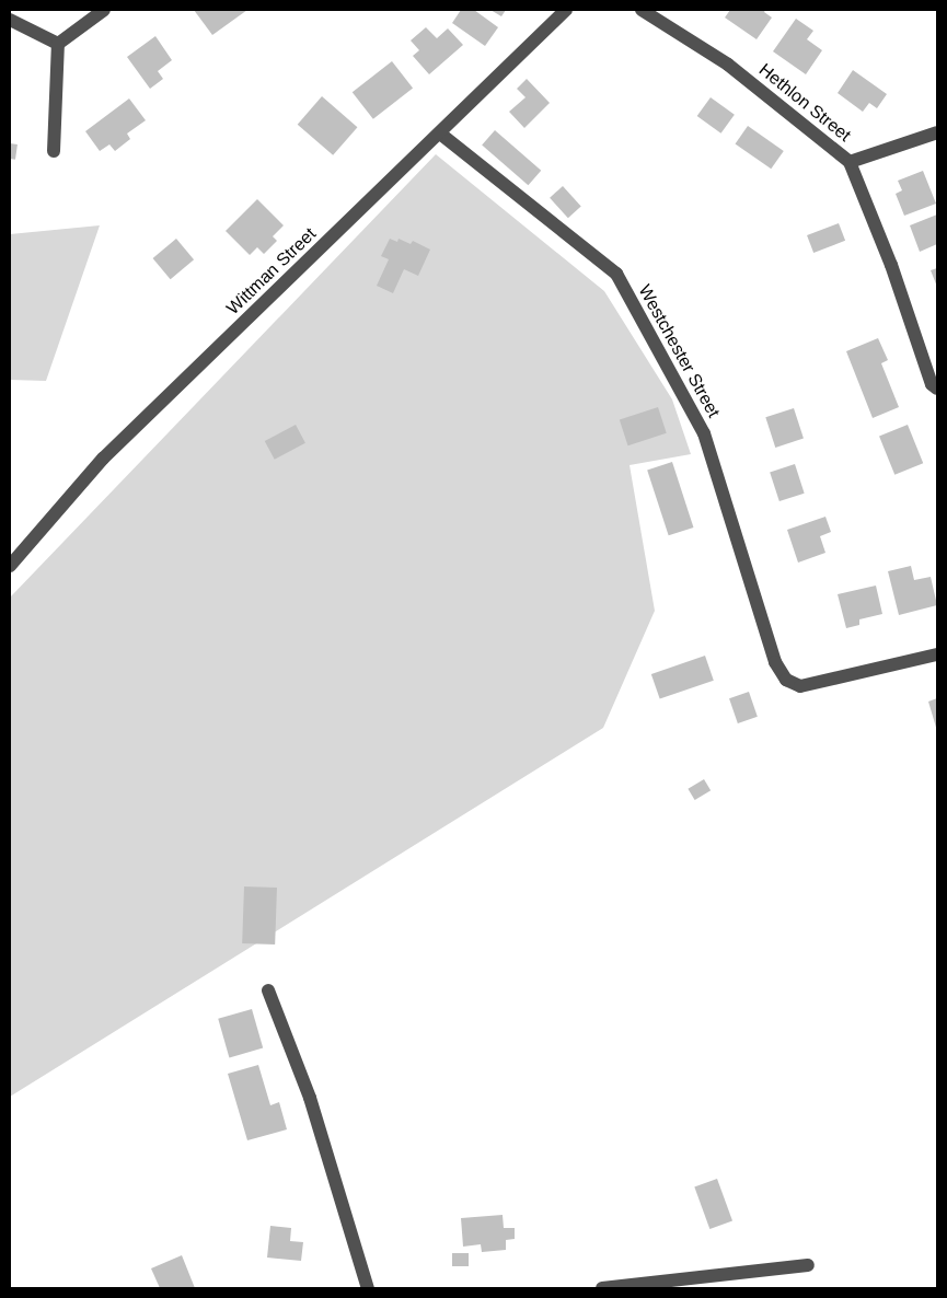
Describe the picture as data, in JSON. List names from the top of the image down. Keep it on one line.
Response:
{"streets":{"street":["Hethlon Street","Wittman Street","Westchester Street"]},"crossings":[["Wittman Street","Westchester Street"]]}
